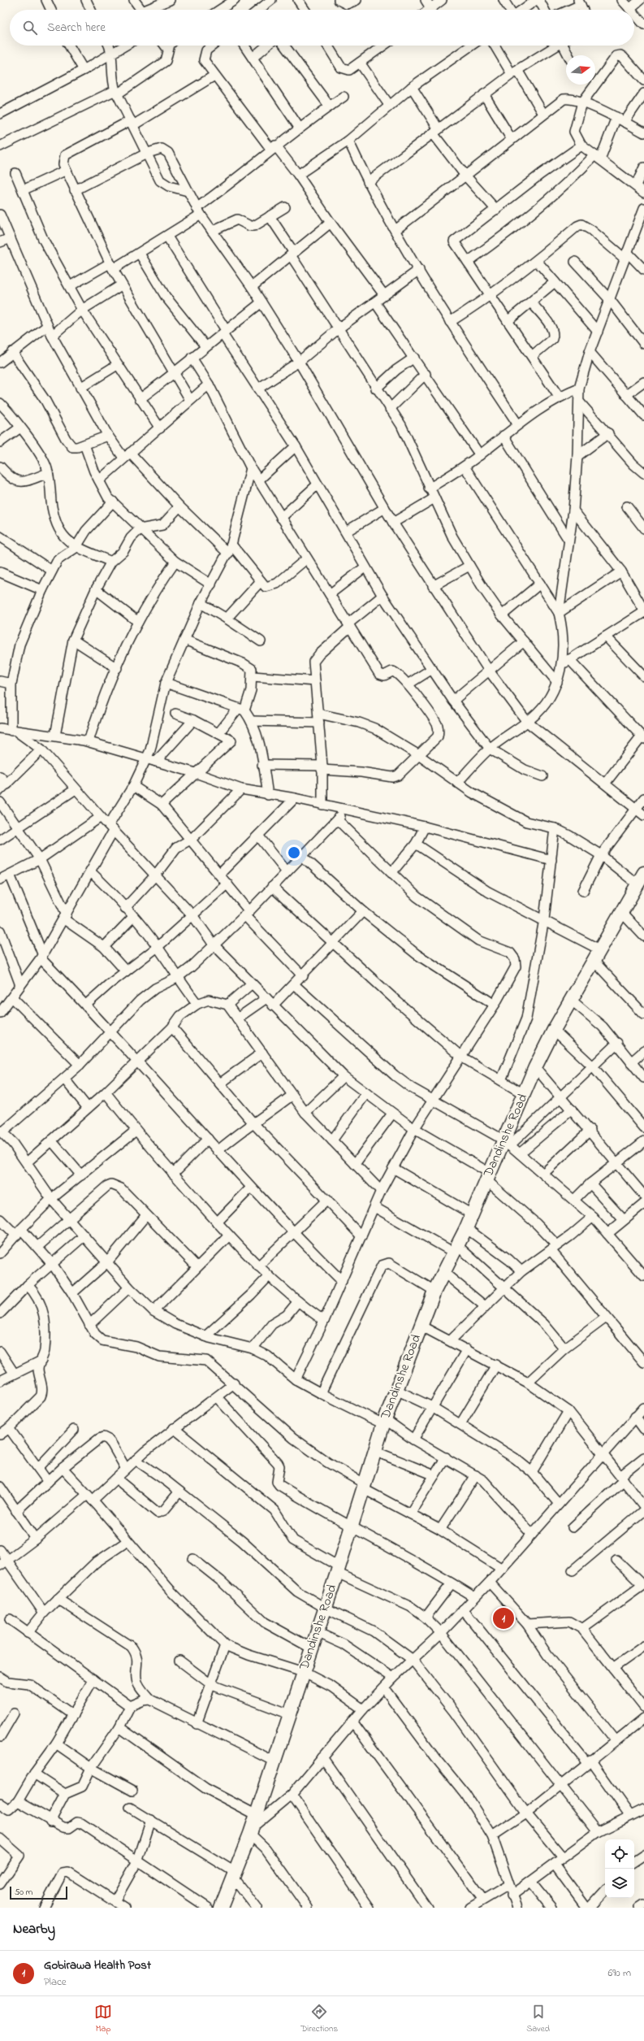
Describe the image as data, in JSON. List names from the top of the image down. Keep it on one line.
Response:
{"streets":{"street":["Dandinshe Road"]},"scale_bar":"50 m","north":"right","page":{"search":"Search here","pins":"1","scale":"50 m","heading":"Nearby","list":[{"mark":"1","name":"Gobirawa Health Post","note":"Place","value":"690 m"}],"nav":["Map","Directions","Saved"]}}
